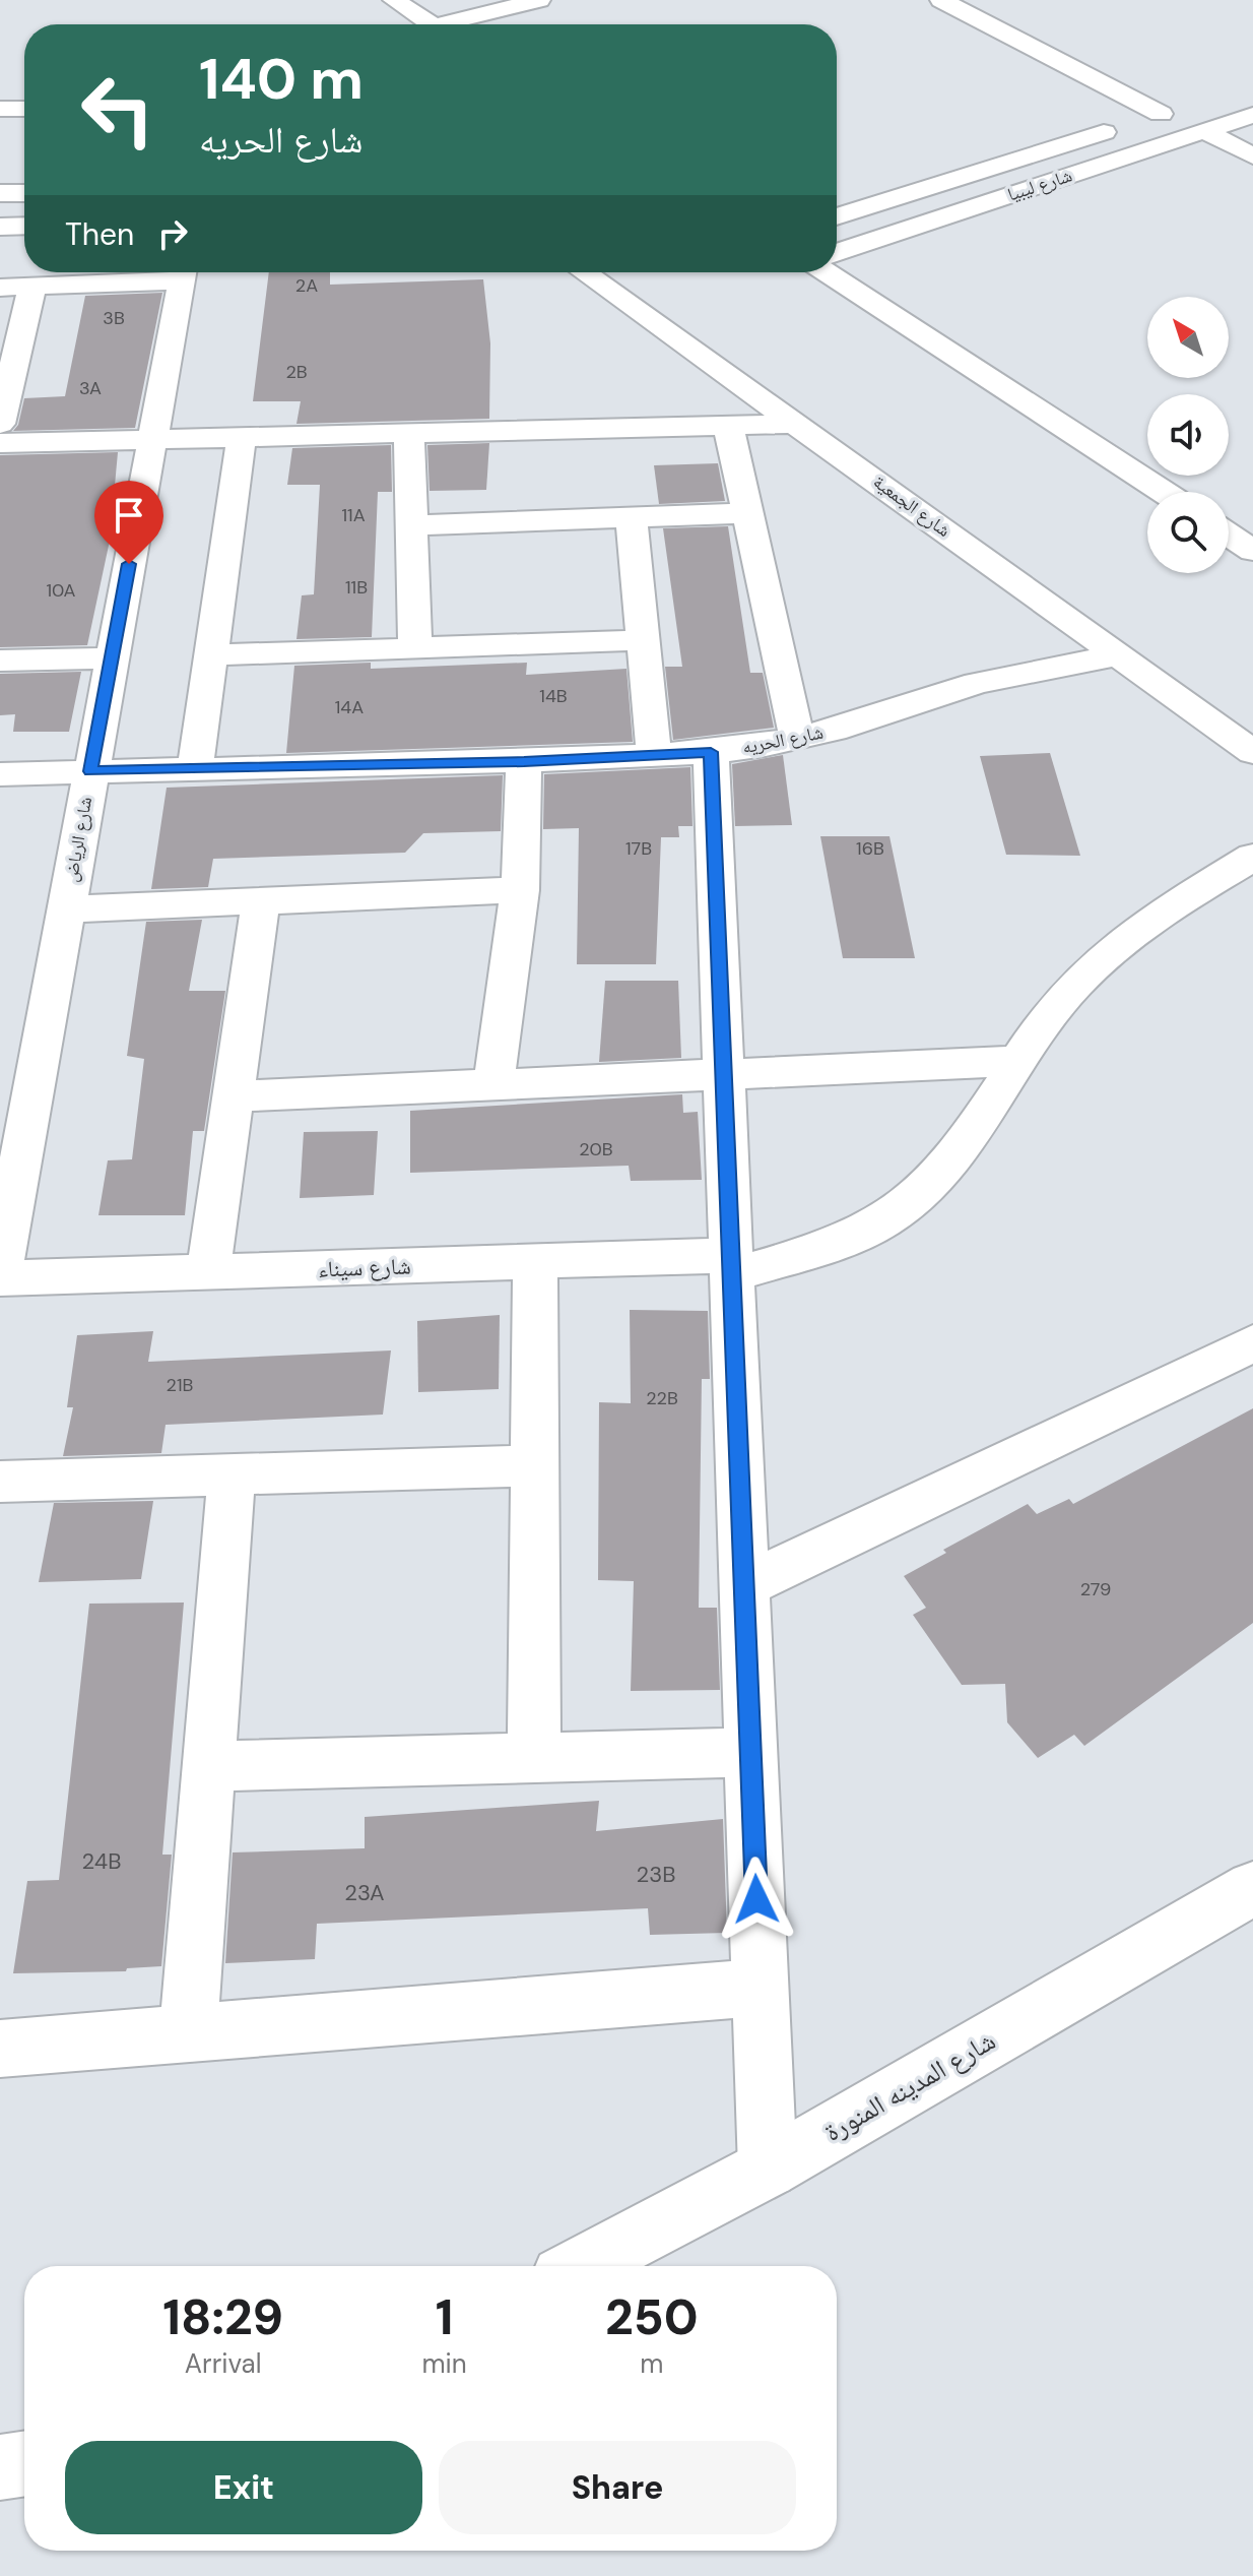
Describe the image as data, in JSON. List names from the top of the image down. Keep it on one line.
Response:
{"streets":{"street":["شارع ليبيا","شارع الجمعية","شارع الحريه","شارع الرياض","شارع سيناء","شارع المدينه المنورة"]},"crossings":[["شارع الجمعية","شارع الحريه"],["شارع الحريه","شارع الرياض"],["شارع الرياض","شارع سيناء"]],"house_numbers":["2A","3B","2B","3A","11A","11B","10A","14B","14A","17B","16B","20B","21B","22B","279","24B","23B","23A"],"north":"top left","page":{"turn":["140 m","شارع الحريه"],"then":"Then","eta":["18:29","Arrival","1","min","250","m"],"buttons":["Exit","Share"]}}
